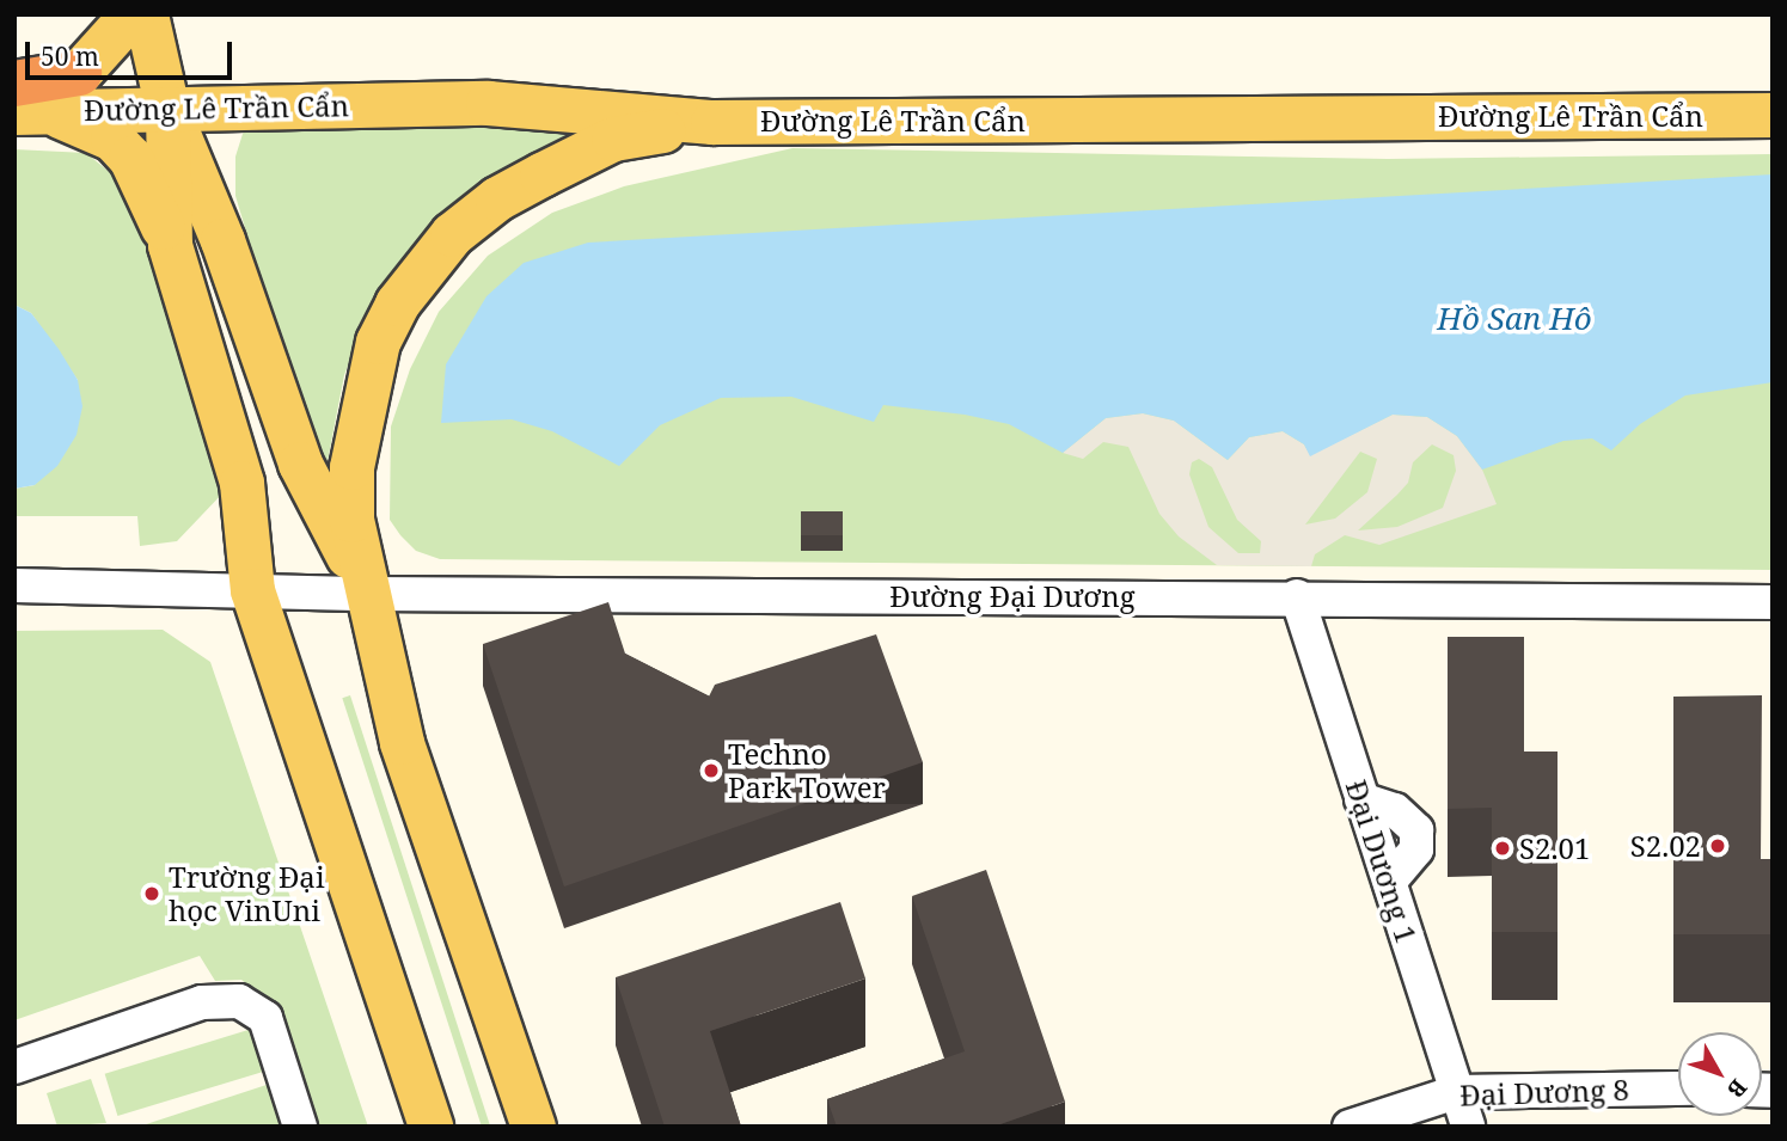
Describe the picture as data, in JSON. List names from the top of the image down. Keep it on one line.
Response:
{"streets":{"main road":["Đường Lê Trần Cẩn"],"street":["Đường Đại Dương","Đại Dương 1","Đại Dương 8"]},"crossings":[["Đường Đại Dương","Đại Dương 1"],["Đại Dương 1","Đại Dương 8"]],"water":["Hồ San Hô"],"places":["Techno Park Tower","S2.02","S2.01","Trường Đại học VinUni"],"scale_bar":"50 m","north":"bottom right"}
